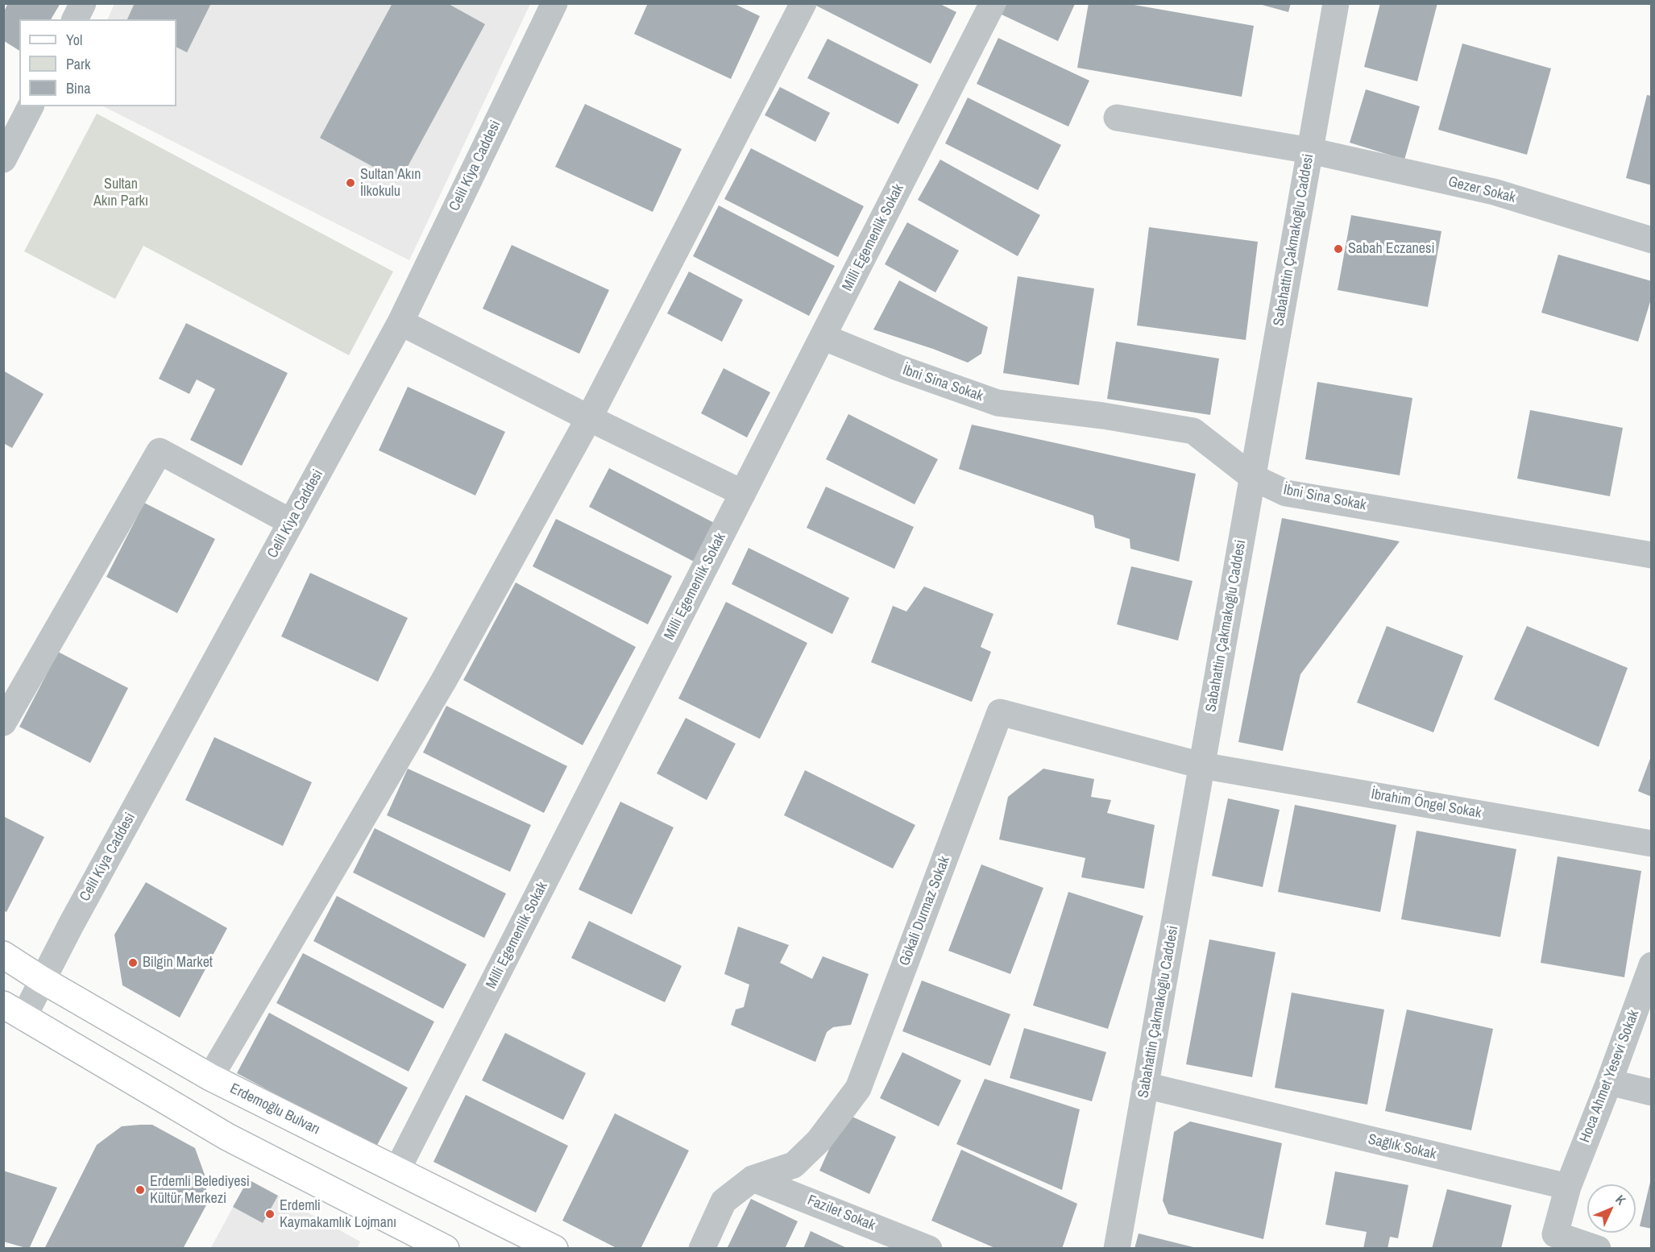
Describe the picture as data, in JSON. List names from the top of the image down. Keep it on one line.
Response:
{"streets":{"main road":["Erdemoğlu Bulvarı"],"street":["Celil Kiya Caddesi","Gezer Sokak","Milli Egemenlik Sokak","Sabahattin Çakmakoğlu Caddesi","İbni Sina Sokak","İbrahim Öngel Sokak","Gökali Durmaz Sokak","Hoca Ahmet Yesevi Sokak","Sağlık Sokak","Fazilet Sokak"]},"crossings":[["Celil Kiya Caddesi","Erdemoğlu Bulvarı"],["Gezer Sokak","Sabahattin Çakmakoğlu Caddesi"],["Milli Egemenlik Sokak","İbni Sina Sokak"],["Milli Egemenlik Sokak","Erdemoğlu Bulvarı"],["Sabahattin Çakmakoğlu Caddesi","İbni Sina Sokak"],["Sabahattin Çakmakoğlu Caddesi","İbrahim Öngel Sokak"],["Sabahattin Çakmakoğlu Caddesi","Gökali Durmaz Sokak"],["Sabahattin Çakmakoğlu Caddesi","Sağlık Sokak"],["İbrahim Öngel Sokak","Gökali Durmaz Sokak"],["Gökali Durmaz Sokak","Fazilet Sokak"],["Hoca Ahmet Yesevi Sokak","Sağlık Sokak"]],"parks":["Sultan Akın Parkı"],"places":["Sultan Akın İlkokulu","Sabah Eczanesi","Bilgin Market","Erdemli Belediyesi Kültür Merkezi","Erdemli Kaymakamlık Lojmanı"],"legend":["Yol","Park","Bina"],"north":"top right"}
